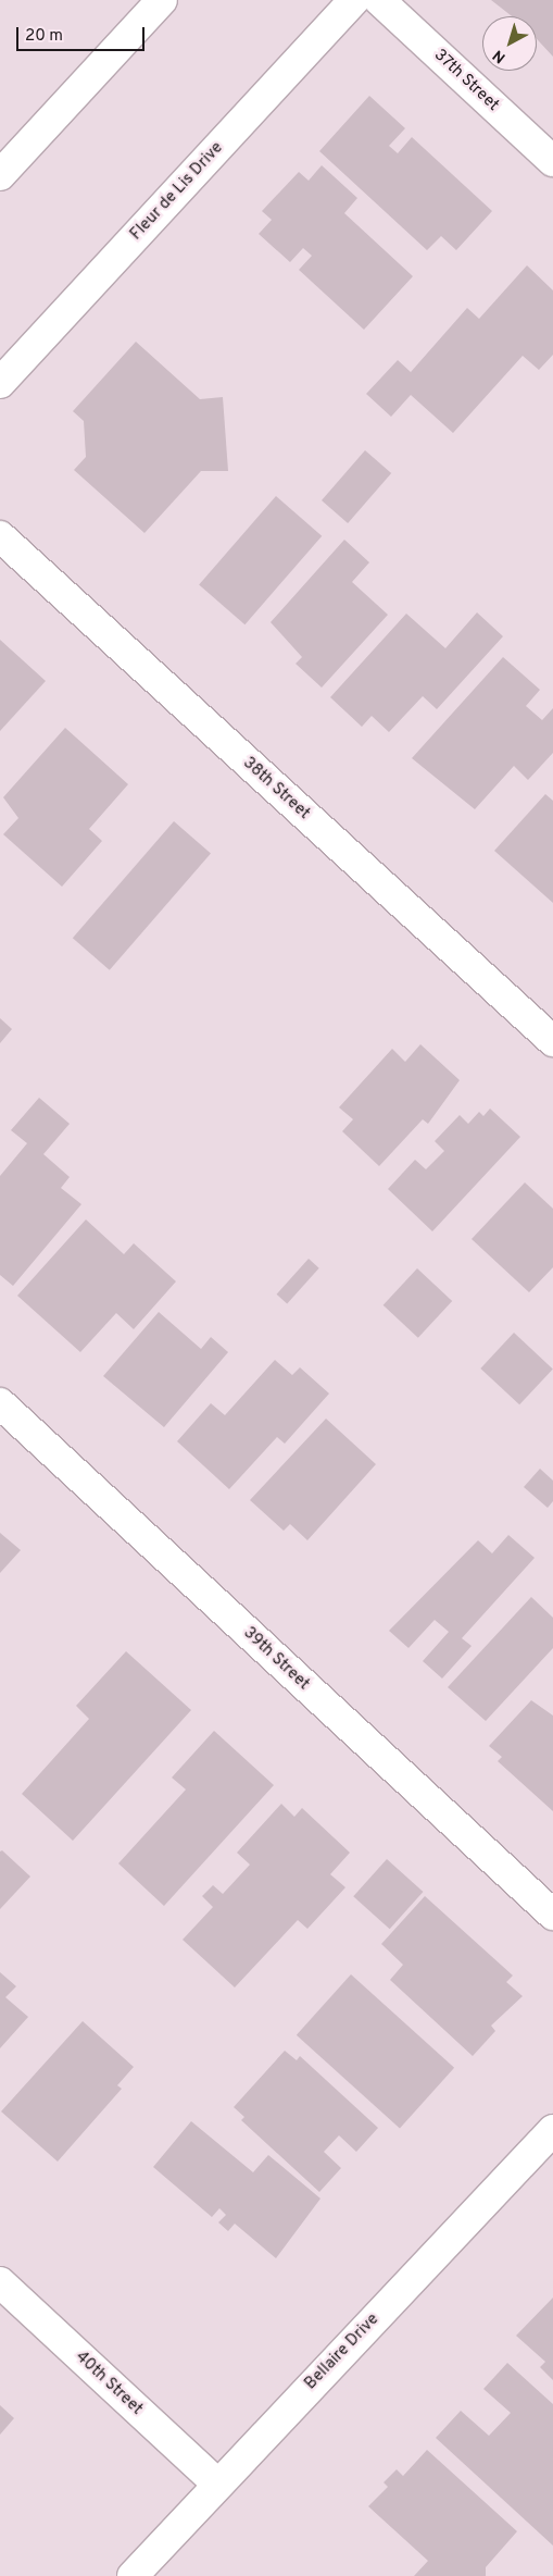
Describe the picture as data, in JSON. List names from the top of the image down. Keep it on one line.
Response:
{"streets":{"street":["37th Street","Fleur de Lis Drive","38th Street","39th Street","Bellaire Drive","40th Street"]},"crossings":[["Bellaire Drive","40th Street"]],"scale_bar":"20 m","north":"bottom left"}
